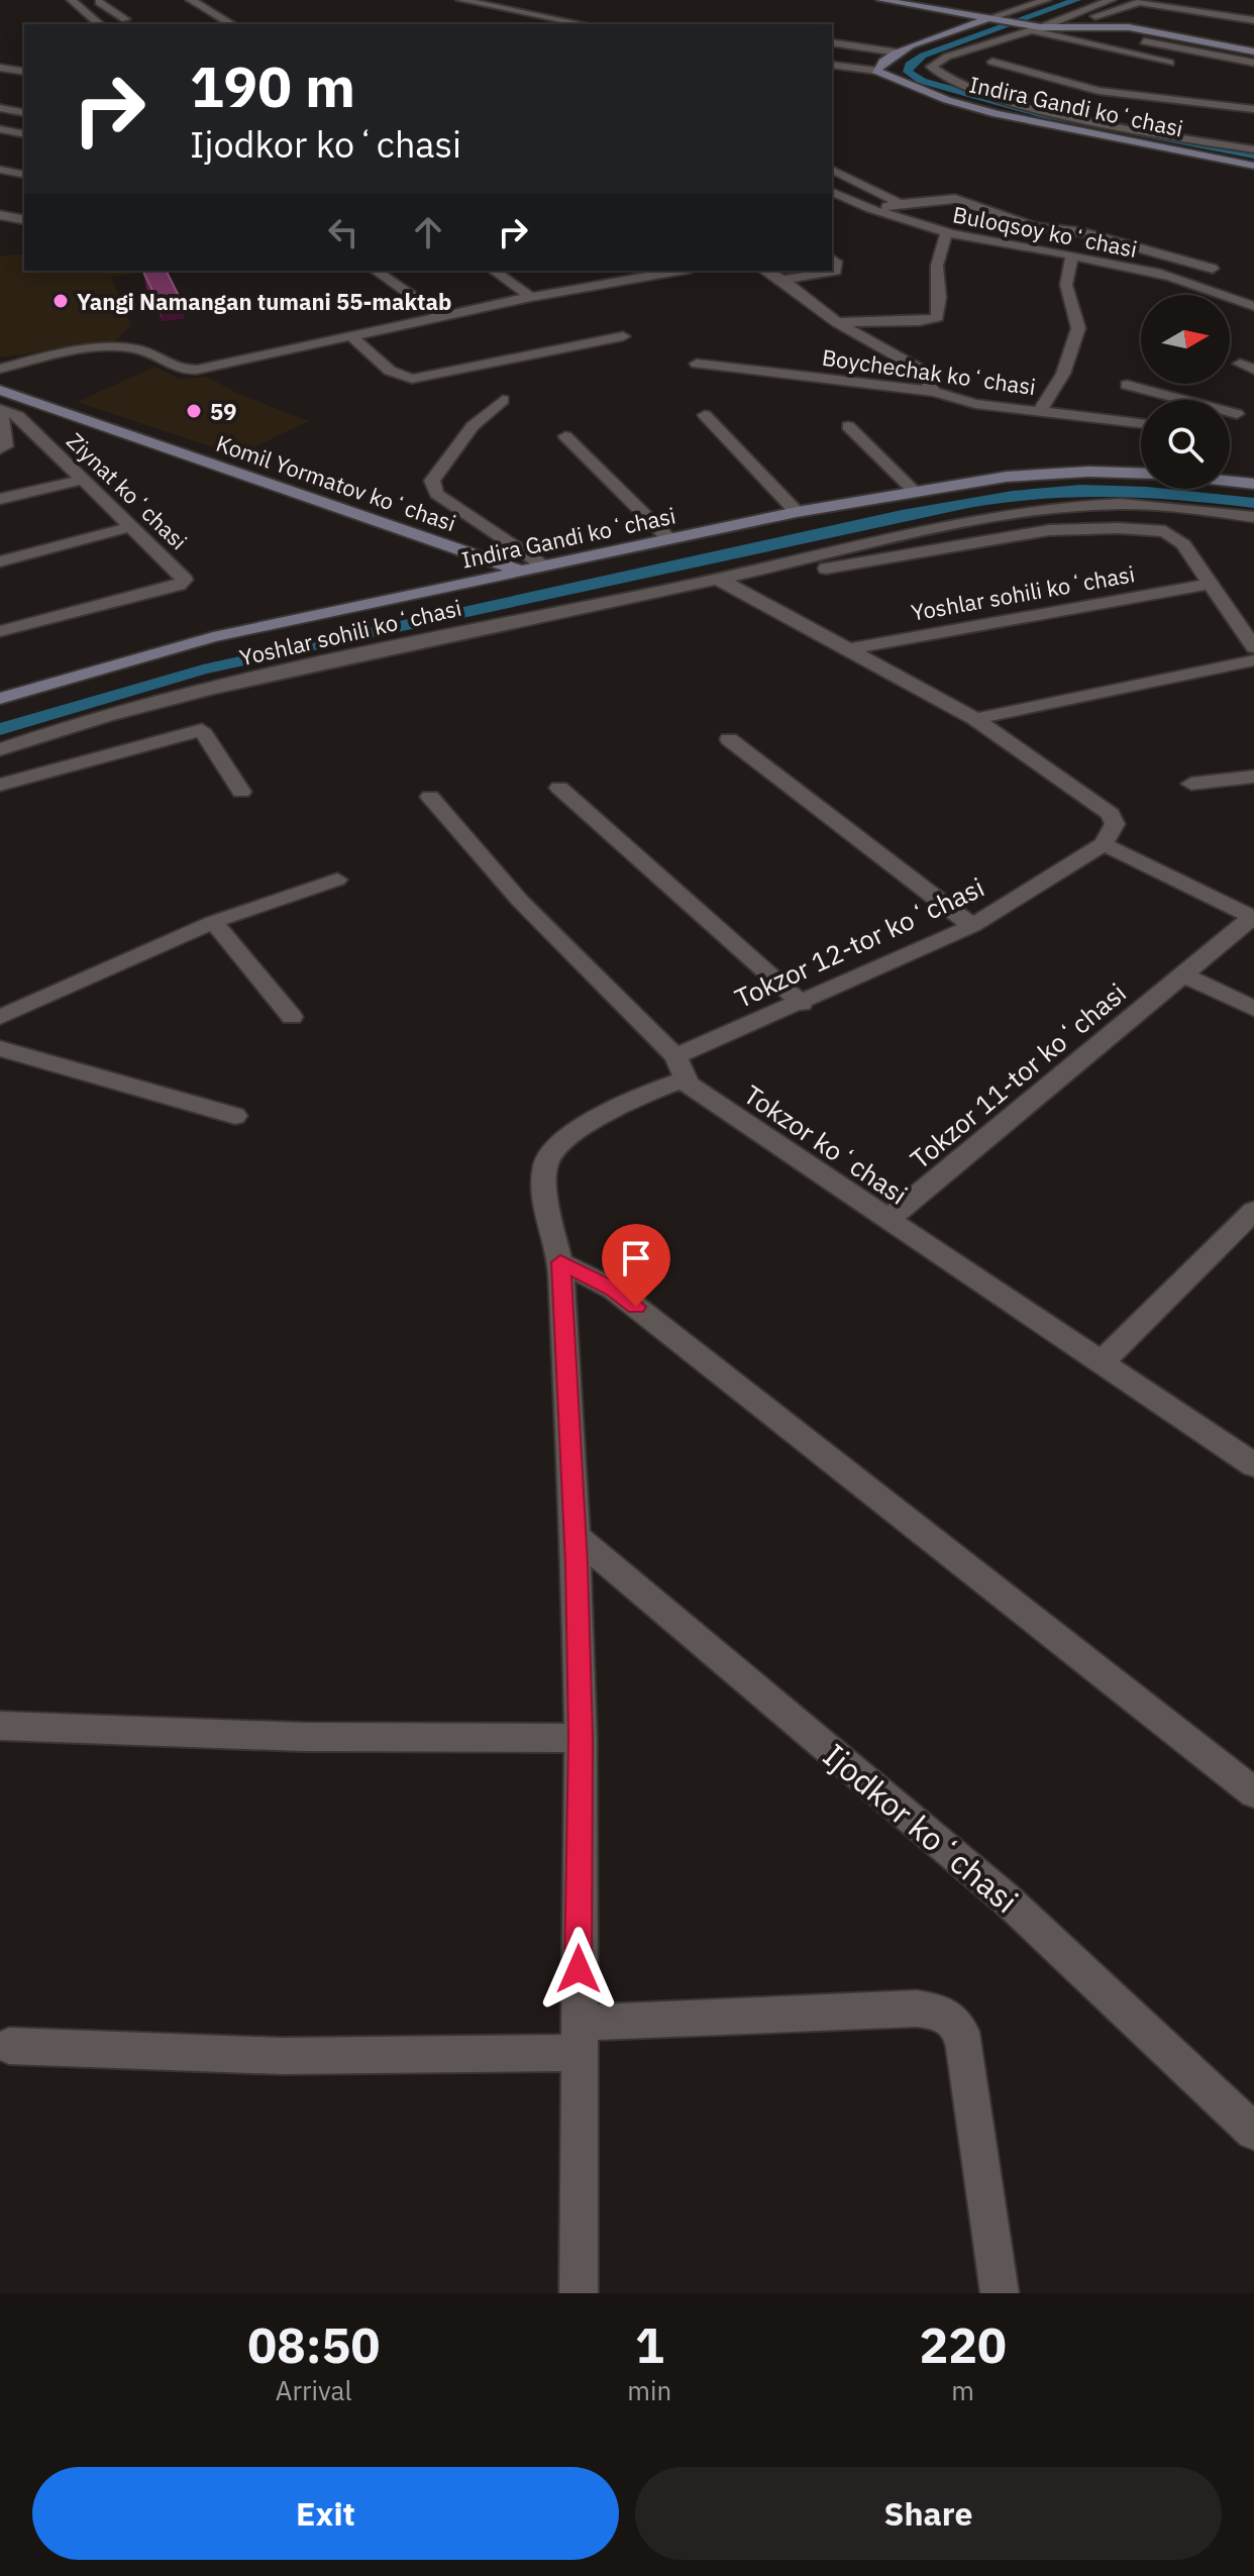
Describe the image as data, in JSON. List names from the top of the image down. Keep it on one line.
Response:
{"streets":{"street":["Indira Gandi koʻchasi","Buloqsoy koʻchasi","Boychechak koʻchasi","Komil Yormatov koʻchasi","Ziynat koʻchasi","Yoshlar sohili koʻchasi","Tokzor 12-tor koʻchasi","Tokzor 11-tor koʻchasi","Tokzor koʻchasi","Ijodkor koʻchasi"]},"crossings":[["Indira Gandi koʻchasi","Komil Yormatov koʻchasi"],["Tokzor 12-tor koʻchasi","Tokzor koʻchasi"],["Tokzor 11-tor koʻchasi","Tokzor koʻchasi"]],"places":["Yangi Namangan tumani 55-maktab","59"],"north":"right","page":{"turn":["190 m","Ijodkor koʻchasi"],"eta":["08:50","Arrival","1","min","220","m"],"buttons":["Exit","Share"]}}
